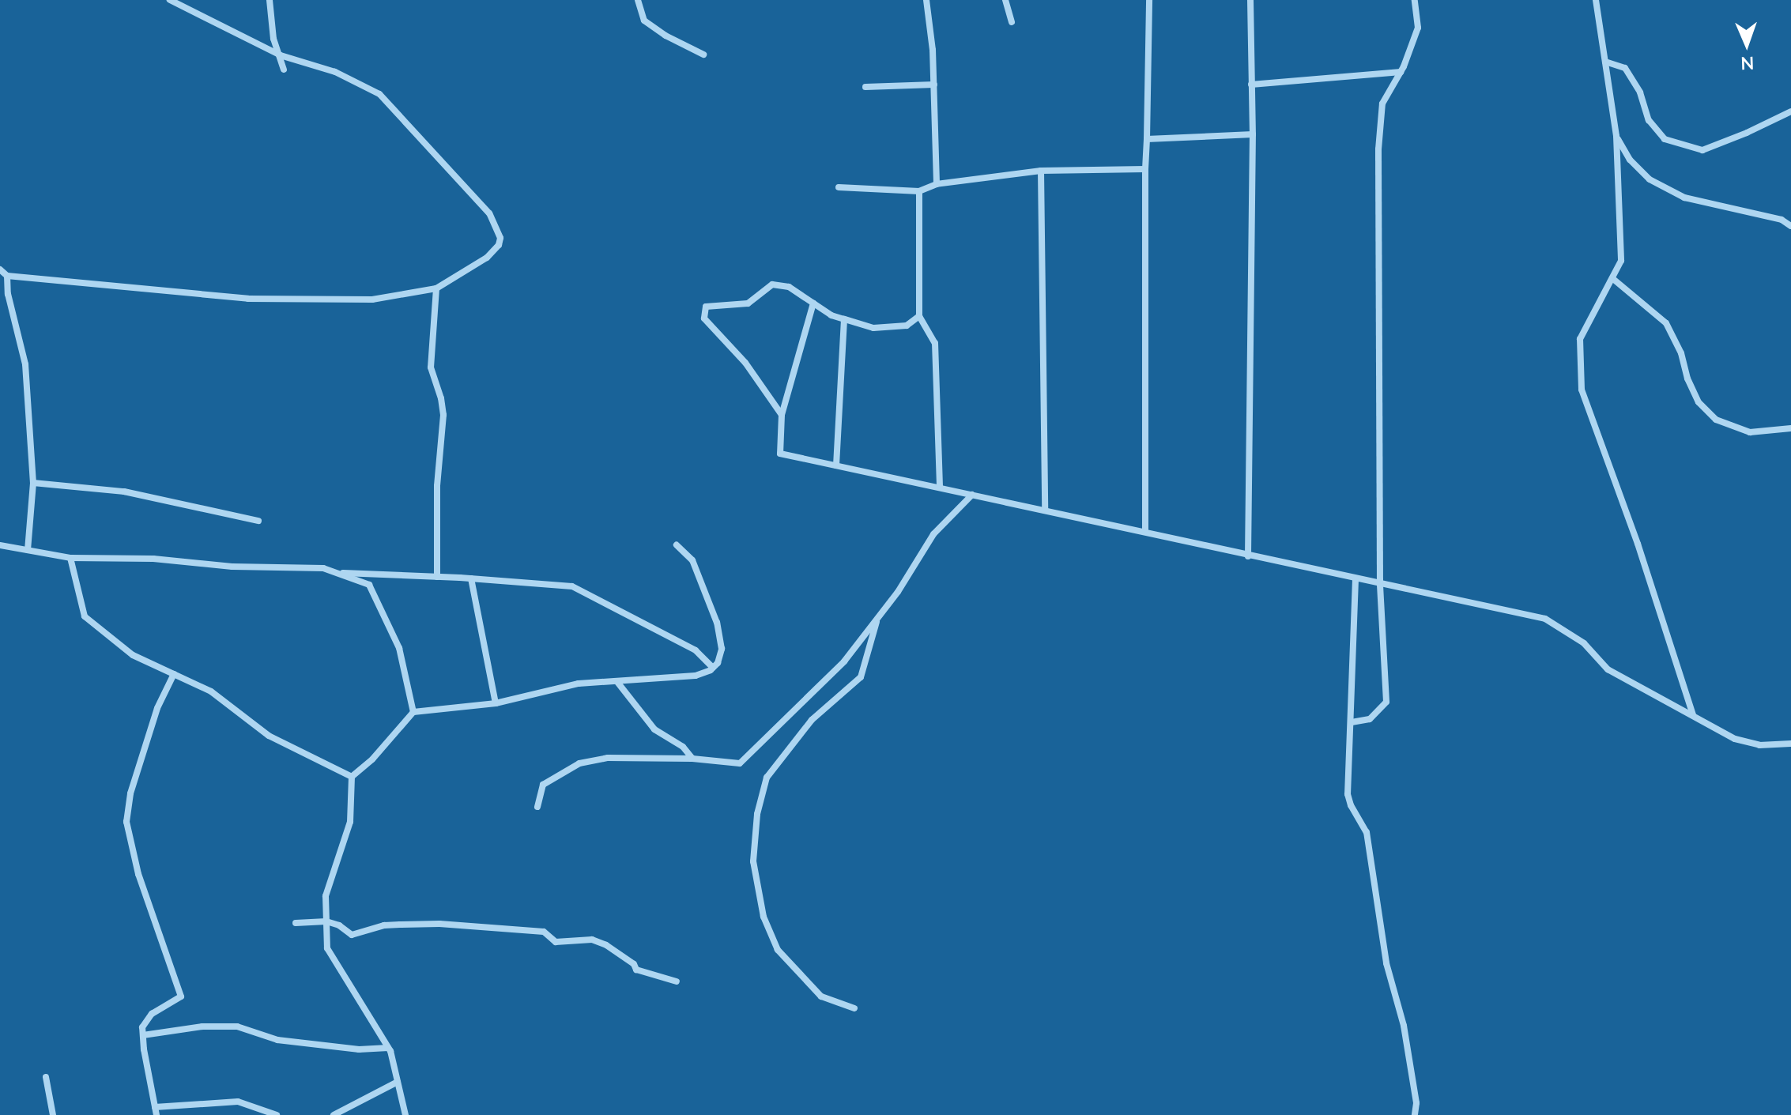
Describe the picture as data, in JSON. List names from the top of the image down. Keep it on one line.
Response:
{"north":"bottom"}
